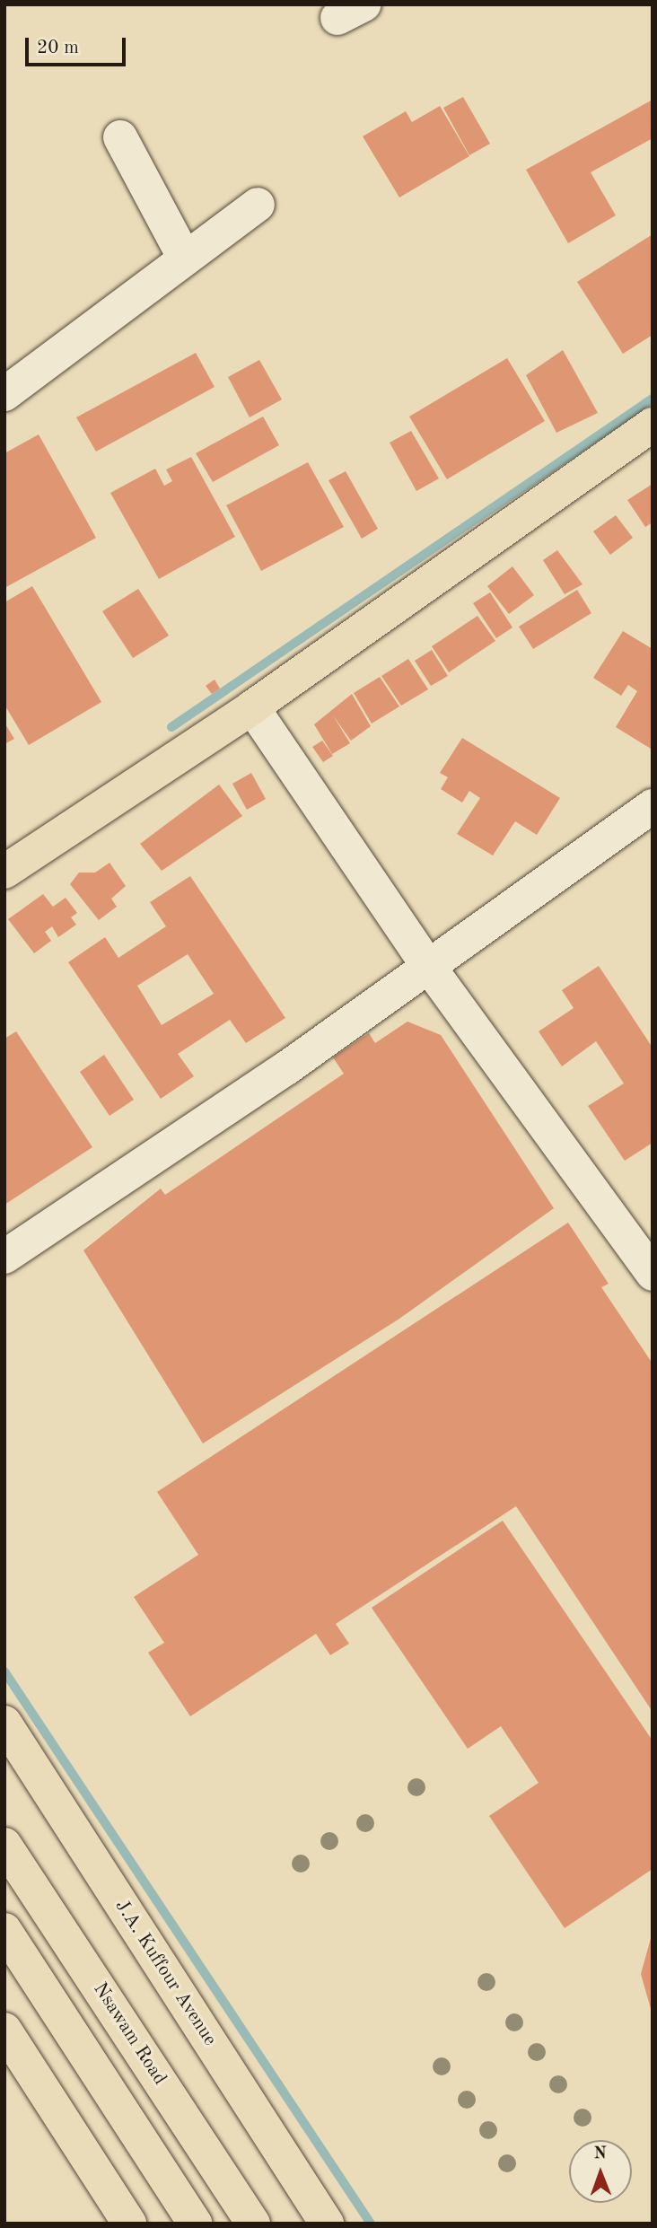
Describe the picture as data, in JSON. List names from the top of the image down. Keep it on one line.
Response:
{"streets":{"main road":["J.A. Kuffour Avenue","Nsawam Road"]},"scale_bar":"20 m","north":"top"}
